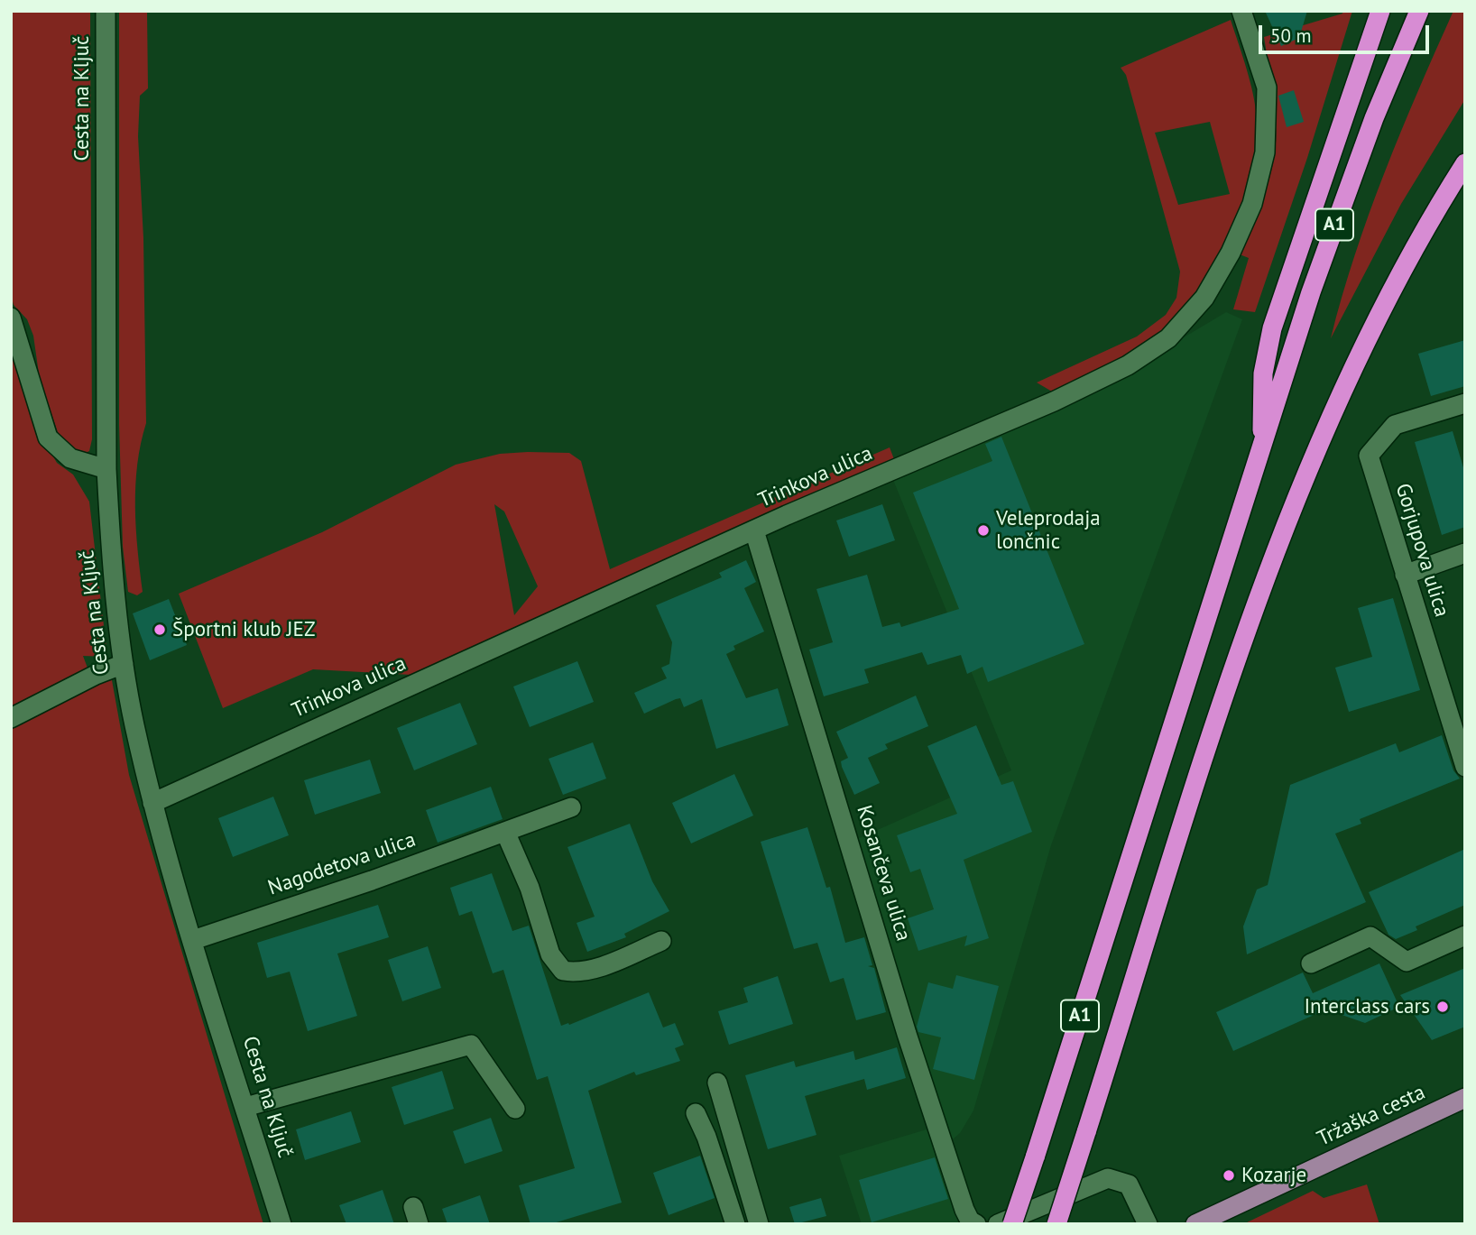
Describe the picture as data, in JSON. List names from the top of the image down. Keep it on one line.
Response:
{"streets":{"highway":["A1"],"main road":["Tržaška cesta"],"street":["Cesta na Ključ","Trinkova ulica","Gorjupova ulica","Nagodetova ulica","Kosančeva ulica"]},"crossings":[["Cesta na Ključ","Trinkova ulica"],["Cesta na Ključ","Nagodetova ulica"],["Trinkova ulica","Kosančeva ulica"]],"places":["Veleprodaja lončnic","Športni klub JEZ","Interclass cars","Kozarje"],"scale_bar":"50 m"}
